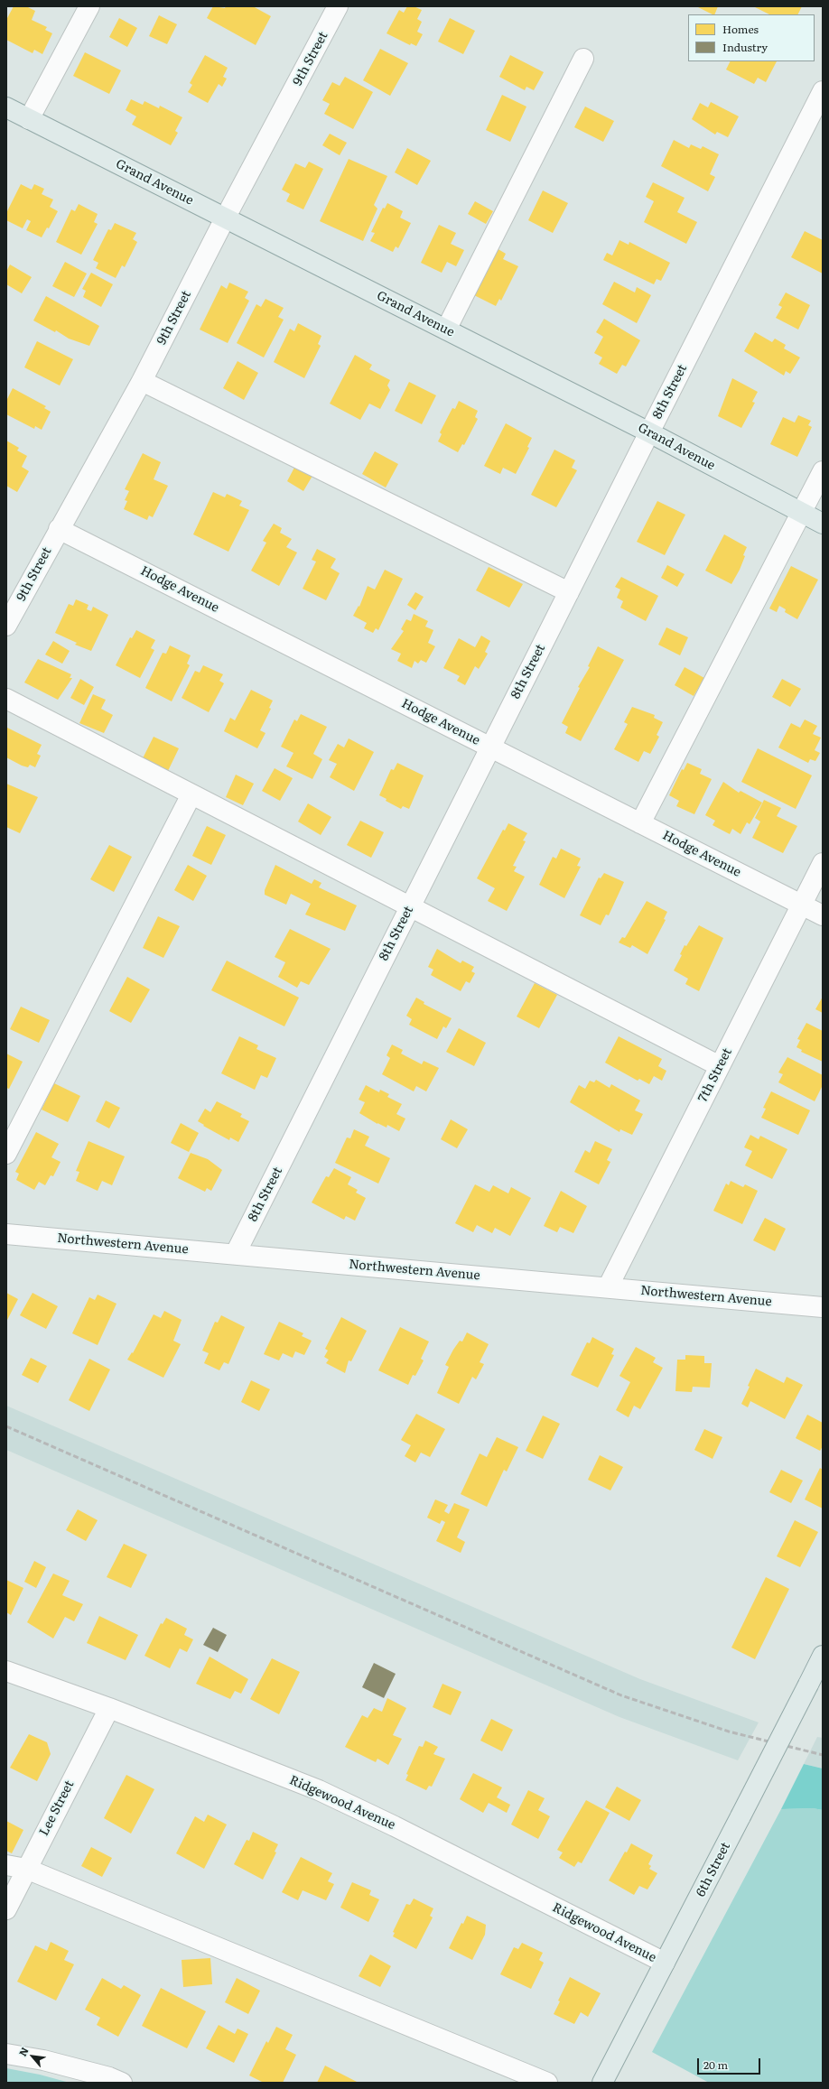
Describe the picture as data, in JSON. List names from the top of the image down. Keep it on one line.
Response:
{"streets":{"main road":["Grand Avenue","6th Street"],"street":["9th Street","8th Street","Hodge Avenue","7th Street","Northwestern Avenue","Ridgewood Avenue","Lee Street"]},"crossings":[["9th Street","Grand Avenue"],["9th Street","Hodge Avenue"],["Grand Avenue","8th Street"],["8th Street","Hodge Avenue"],["8th Street","Northwestern Avenue"],["Hodge Avenue","7th Street"],["7th Street","Northwestern Avenue"],["Ridgewood Avenue","Lee Street"],["Ridgewood Avenue","6th Street"]],"legend":["Homes","Industry"],"scale_bar":"20 m","north":"top left"}
